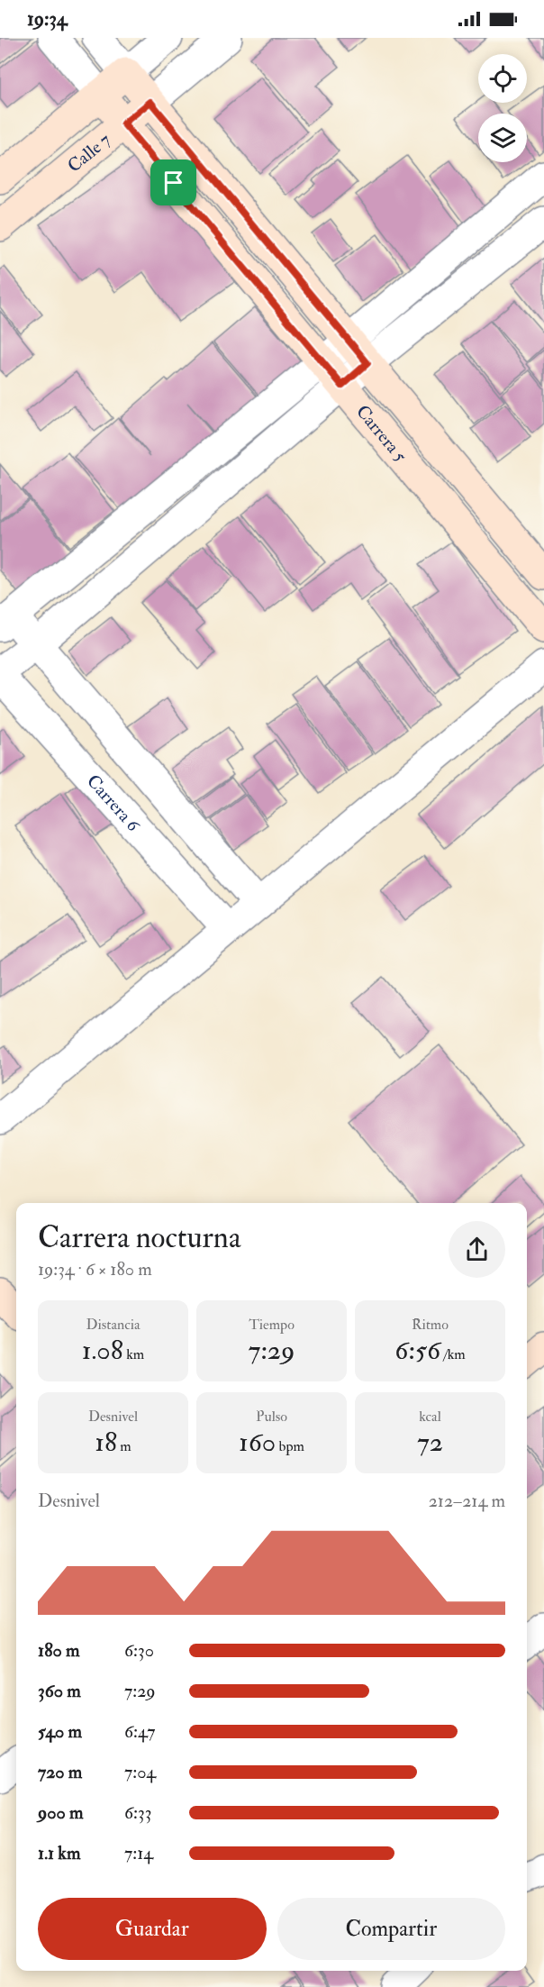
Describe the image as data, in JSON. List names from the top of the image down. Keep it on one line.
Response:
{"streets":{"main road":["Calle 7","Carrera 5"],"street":["Carrera 6"]},"crossings":[["Calle 7","Carrera 5"]],"page":{"status":"19:34","heading":["Carrera nocturna","19:34 · 6 × 180 m"],"stats":[["Distancia","1.08 km"],["Tiempo","7:29"],["Ritmo","6:56 /km"],["Desnivel","18 m"],["Pulso","160 bpm"],["kcal","72"]],"chart":["Desnivel","212–214 m"],"list":[{"name":"180 m","note":"6:30"},{"name":"360 m","note":"7:29"},{"name":"540 m","note":"6:47"},{"name":"720 m","note":"7:04"},{"name":"900 m","note":"6:33"},{"name":"1.1 km","note":"7:14"}],"buttons":["Guardar","Compartir"]}}
